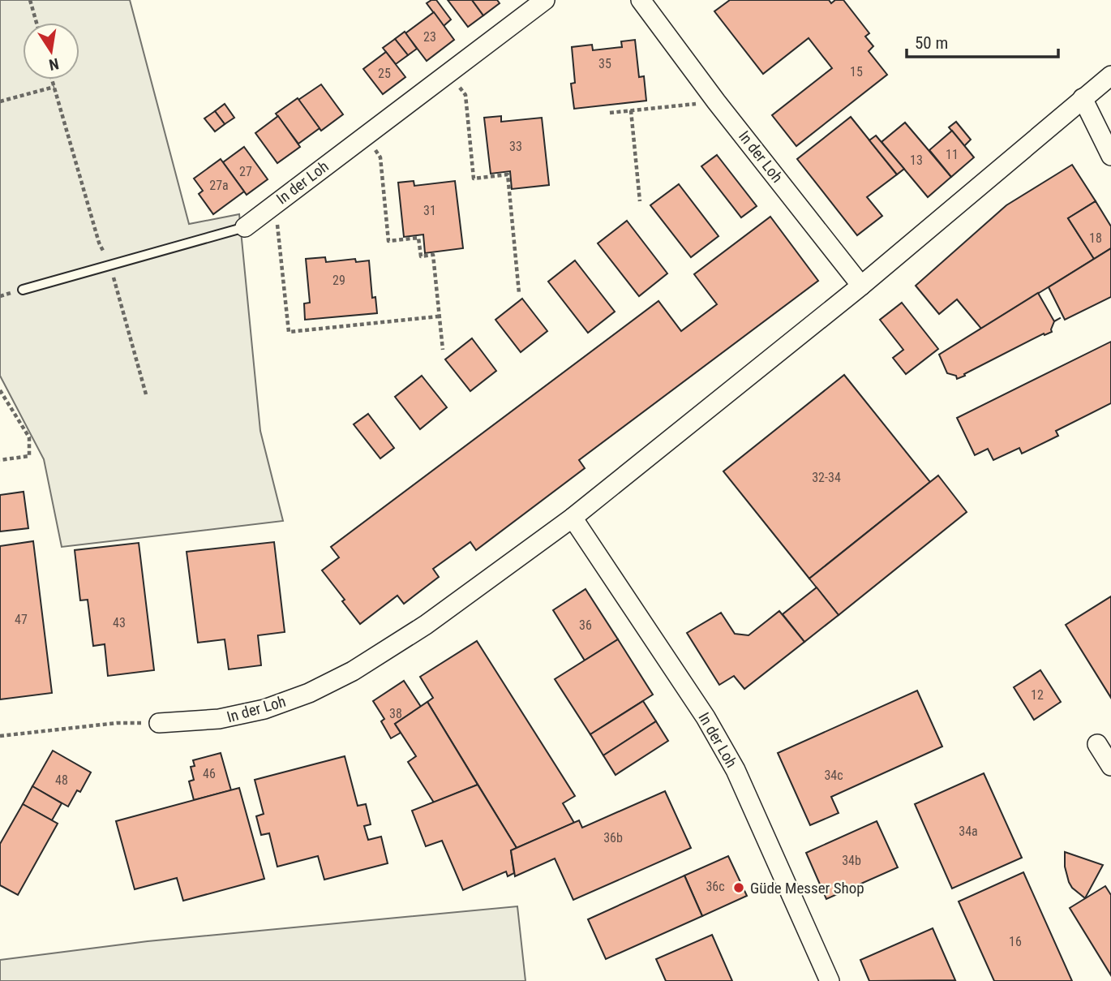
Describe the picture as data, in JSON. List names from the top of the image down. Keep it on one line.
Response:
{"streets":{"street":["In der Loh"]},"places":["Güde Messer Shop"],"house_numbers":["23","35","15","25","33","11","13","27","27a","31","18","29","32-34","47","43","36","12","38","46","34c","48","34a","36b","34b","36c","16"],"scale_bar":"50 m","north":"bottom"}
